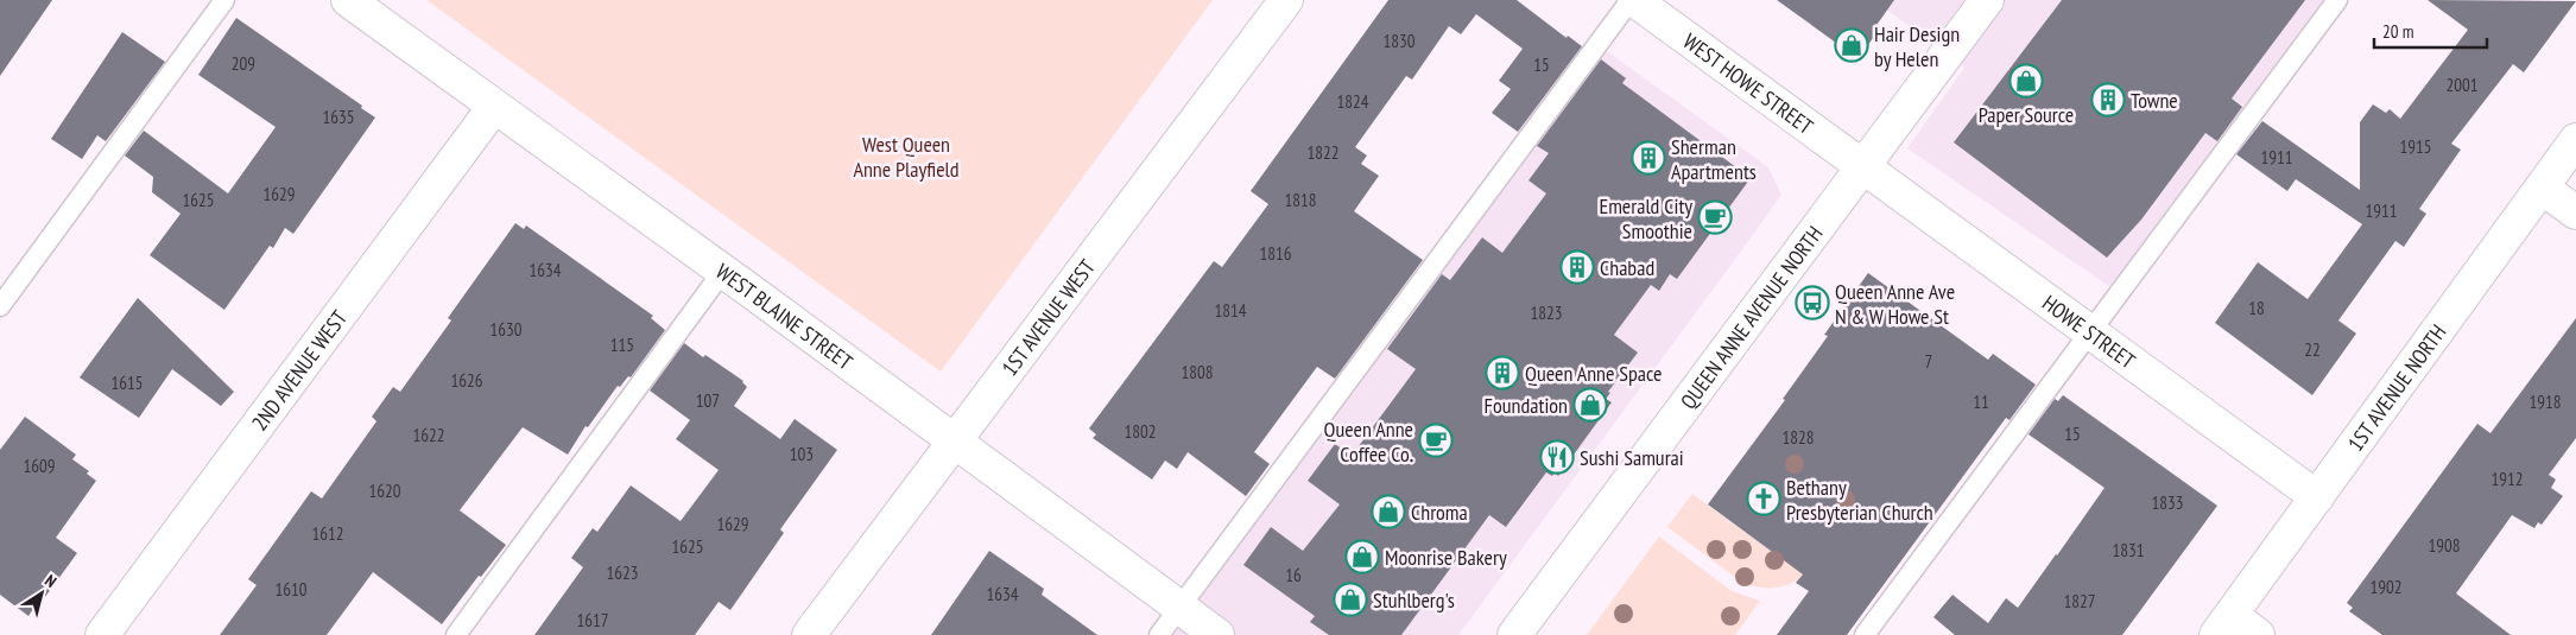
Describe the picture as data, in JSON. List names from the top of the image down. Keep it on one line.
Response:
{"streets":{"street":["WEST HOWE STREET","WEST BLAINE STREET","1ST AVENUE WEST","QUEEN ANNE AVENUE NORTH","HOWE STREET","2ND AVENUE WEST","1ST AVENUE NORTH"]},"crossings":[["WEST HOWE STREET","QUEEN ANNE AVENUE NORTH"],["WEST HOWE STREET","HOWE STREET"],["WEST BLAINE STREET","1ST AVENUE WEST"],["WEST BLAINE STREET","2ND AVENUE WEST"],["QUEEN ANNE AVENUE NORTH","HOWE STREET"],["HOWE STREET","1ST AVENUE NORTH"]],"parks":["West Queen Anne Playfield"],"places":{"shop":["Hair Design by Helen","Paper Source","Foundation","Chroma","Moonrise Bakery","Stuhlberg's"],"building":["Towne","Sherman Apartments","Chabad","Queen Anne Space"],"cafe":["Emerald City Smoothie","Queen Anne Coffee Co."],"bus stop":["Queen Anne Ave N & W Howe St"],"restaurant":["Sushi Samurai"],"church":["Bethany Presbyterian Church"]},"house_numbers":["1830","209","15","2001","1824","1635","1915","1822","1911","1629","1625","1818","1911","1816","1634","18","1814","1823","1630","115","22","7","1808","1626","1615","107","11","1918","1802","15","1622","1828","103","1609","1912","1620","1833","1629","1612","1908","1625","1831","1623","16","1902","1610","1634","1827","1617"],"scale_bar":"20 m","north":"top right"}
